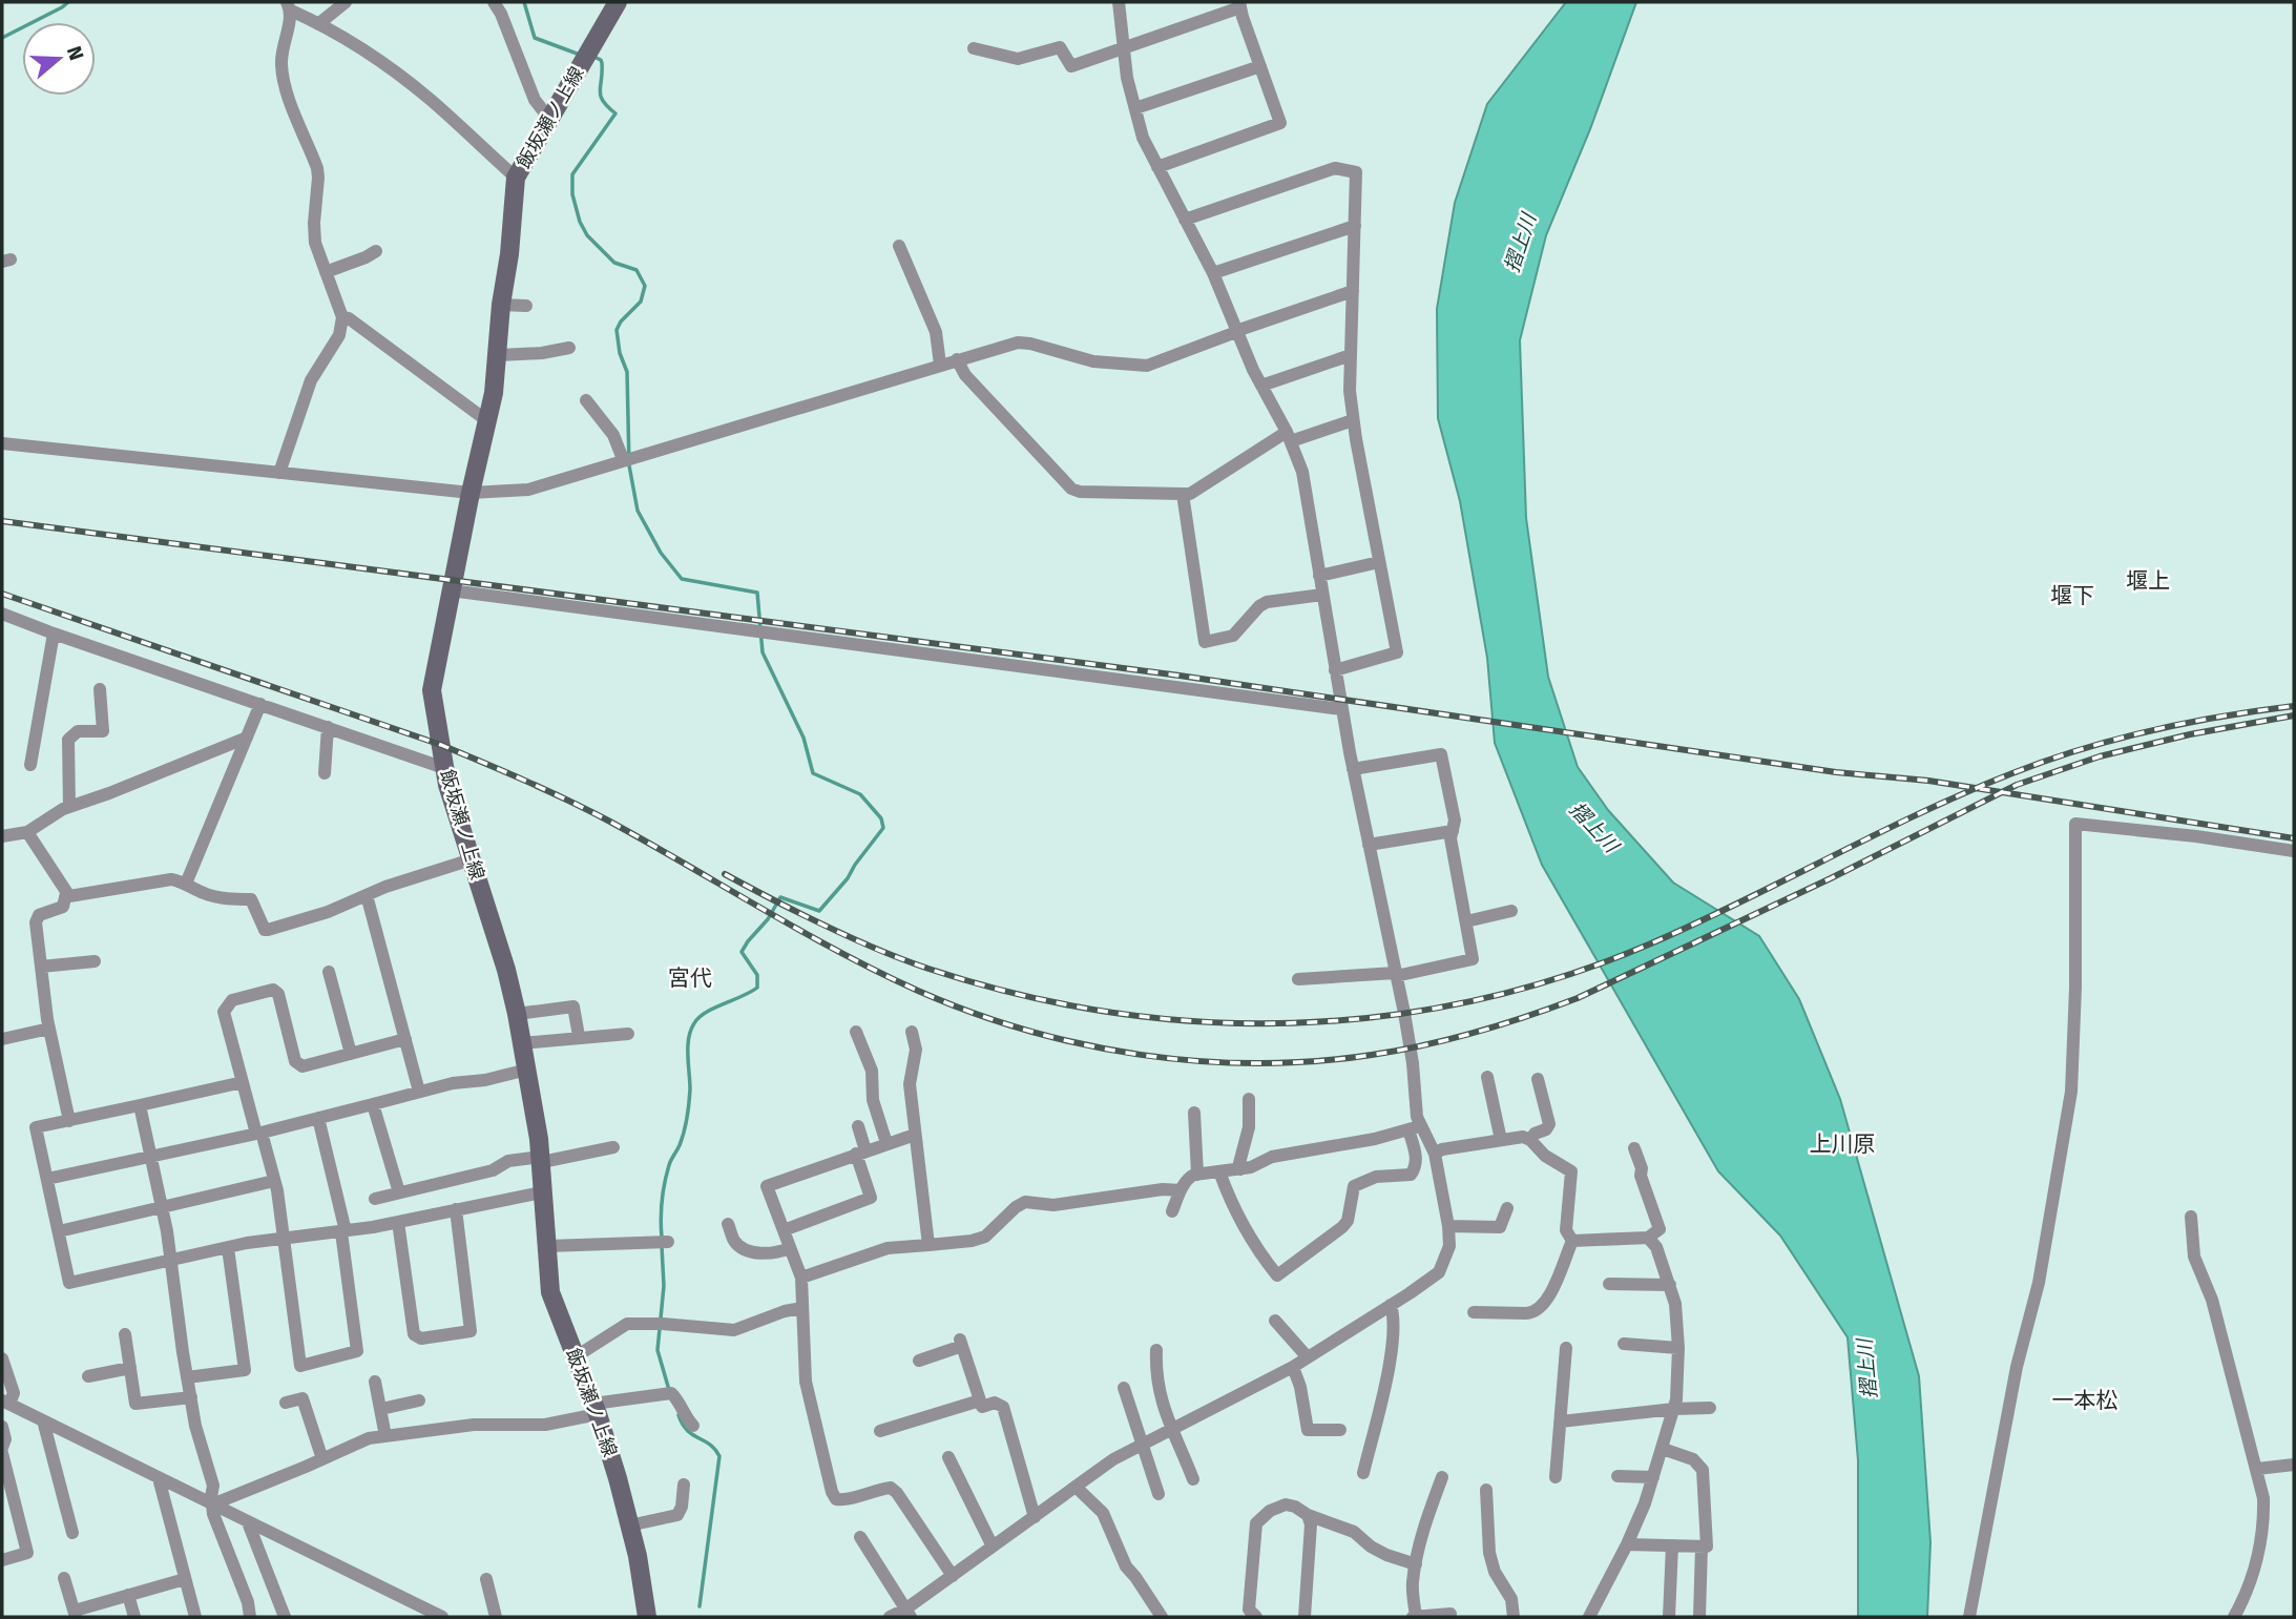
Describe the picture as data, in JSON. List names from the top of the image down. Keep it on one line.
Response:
{"streets":{"main road":["飯坂瀬ノ上線"]},"districts":["堰上","堰下","宮代","上川原","一本松"],"water":["摺上川"],"north":"right"}
